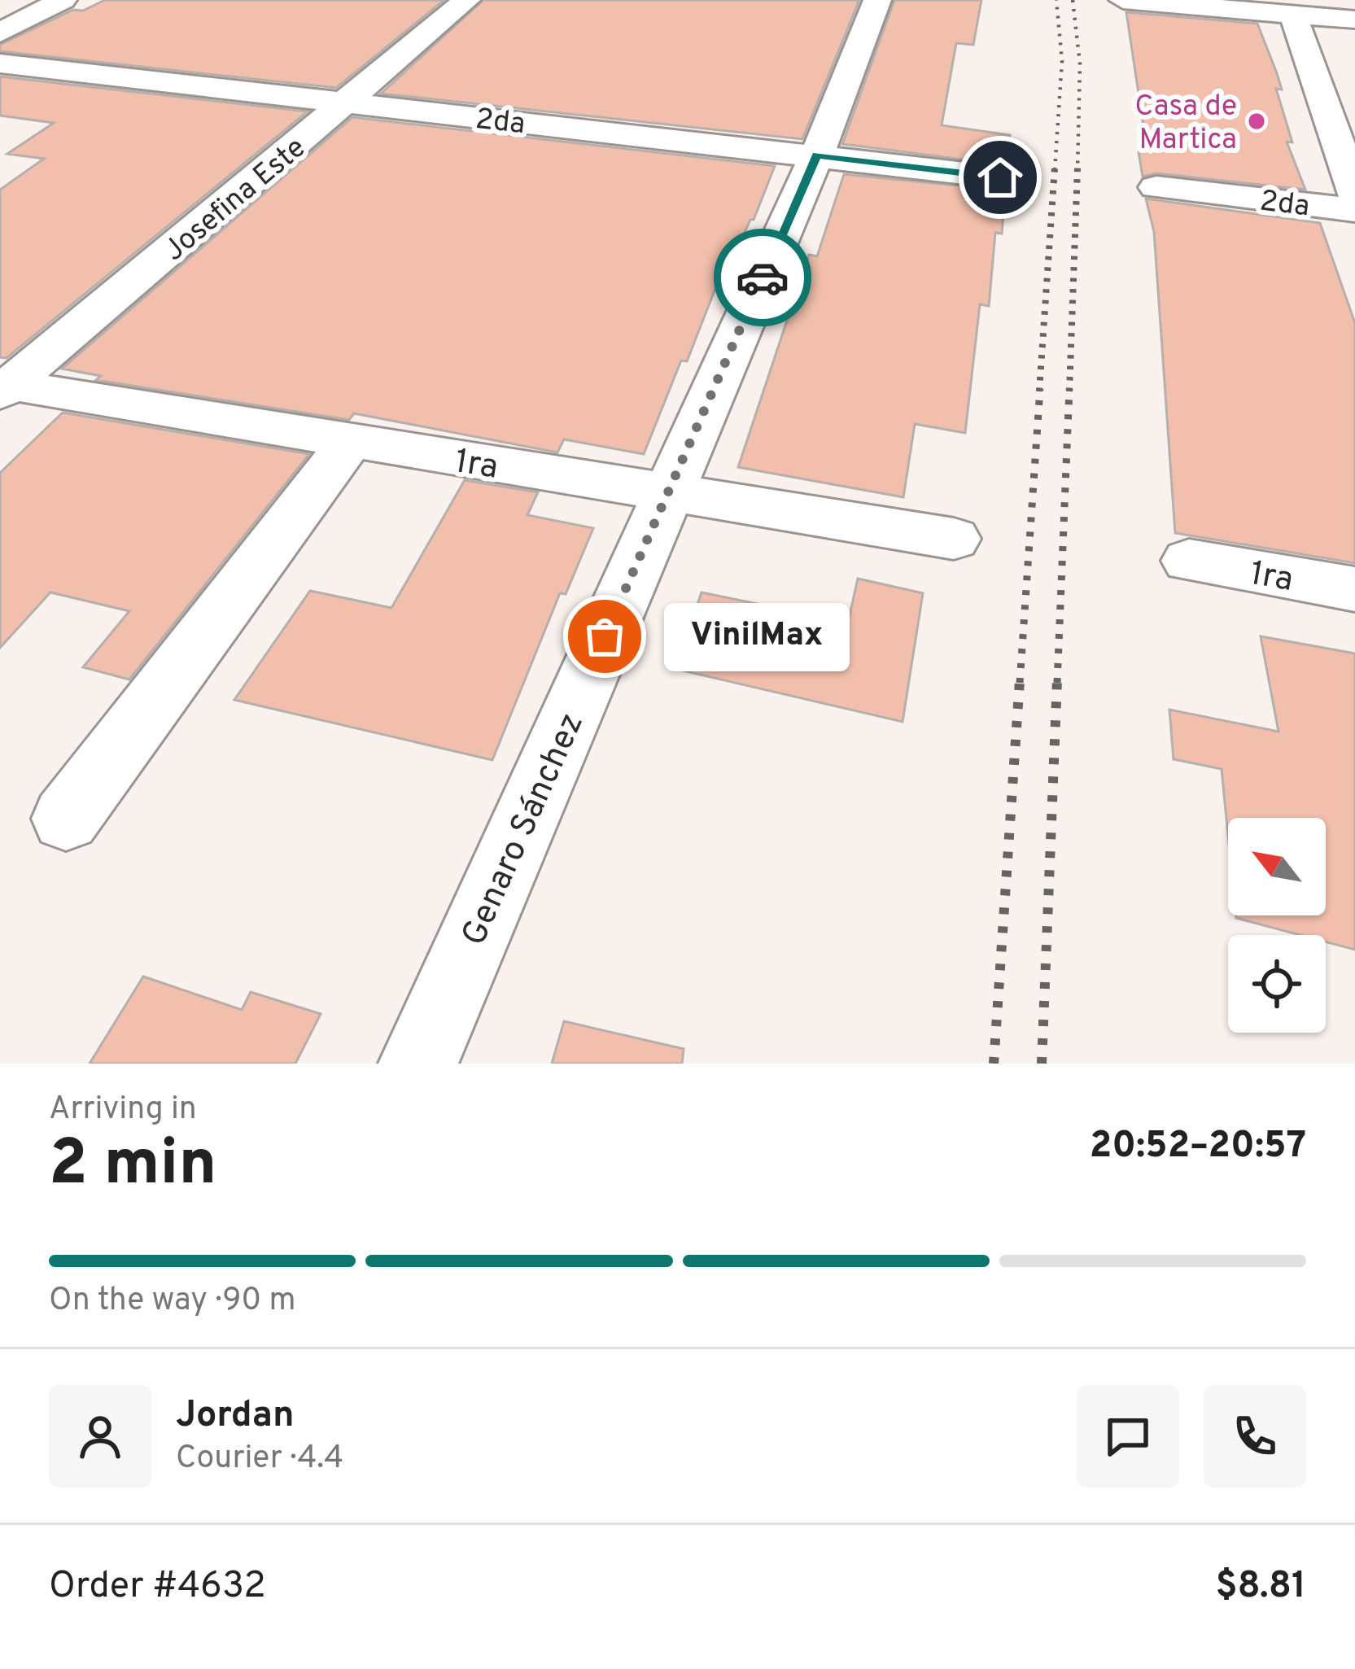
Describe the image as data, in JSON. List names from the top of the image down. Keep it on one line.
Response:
{"streets":{"street":["2da","Josefina Este","1ra","Genaro Sánchez"]},"crossings":[["2da","Josefina Este"],["2da","Genaro Sánchez"],["Josefina Este","1ra"],["1ra","Genaro Sánchez"]],"places":["Casa de Martica","VinilMax"],"north":"top left","page":{"bubble":"VinilMax","heading":["2 min","Arriving in","20:52–20:57"],"panel":["Jordan","Courier · 4.4","Order #4632","$8.81"],"bar":"On the way · 90 m"}}
